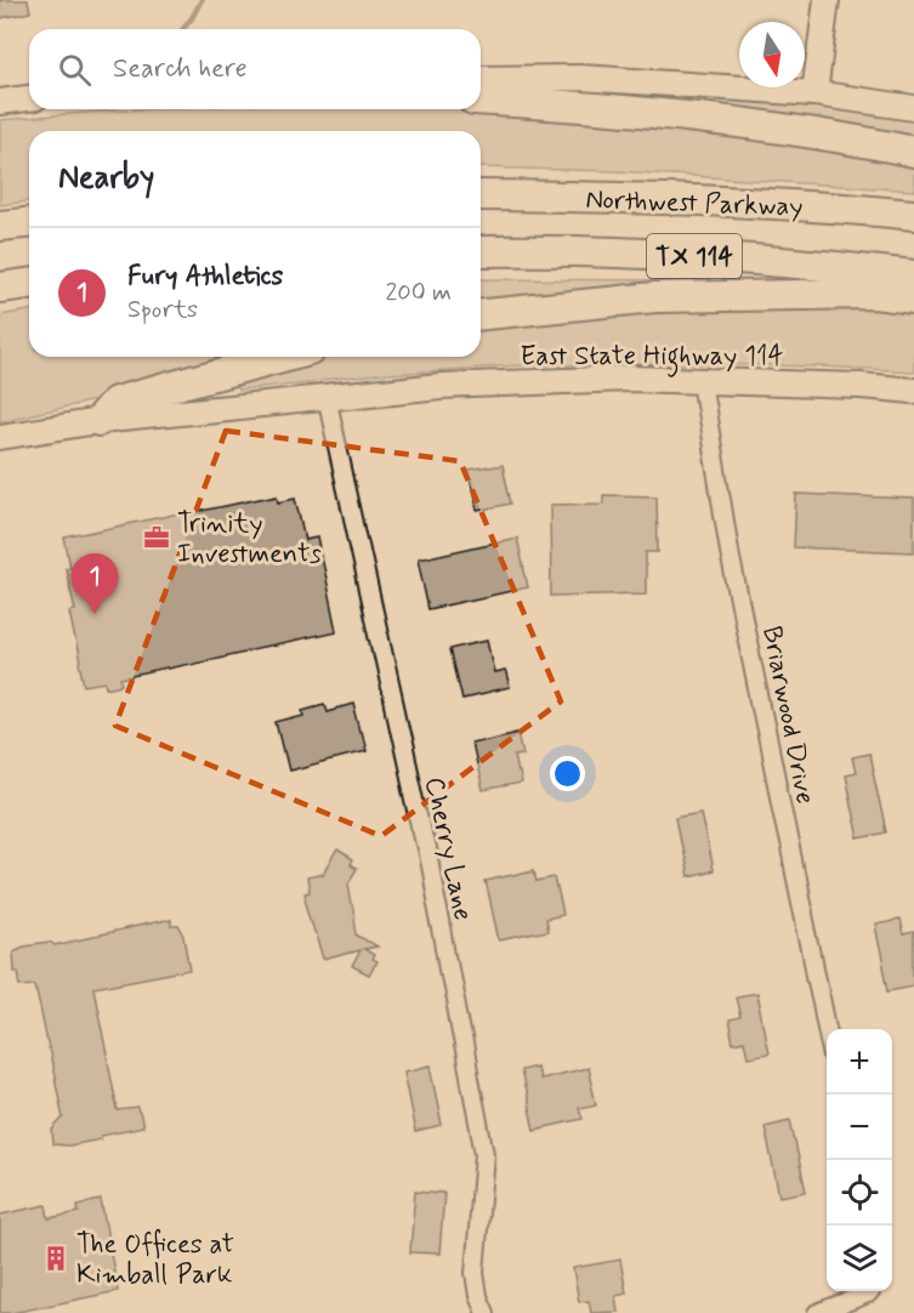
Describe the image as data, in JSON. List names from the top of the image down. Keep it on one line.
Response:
{"streets":{"highway":["Northwest Parkway","TX 114"],"main road":["East State Highway 114"],"street":["Briarwood Drive","Cherry Lane"]},"crossings":[["East State Highway 114","Briarwood Drive"],["East State Highway 114","Cherry Lane"]],"places":{"office":["Trinity Investments"],"building":["The Offices at Kimball Park"]},"north":"bottom","page":{"search":"Search here","heading":"Nearby","list":[{"mark":"1","name":"Fury Athletics","note":"Sports","value":"200 m"}],"pins":"1","map_buttons":["+","−"]}}
